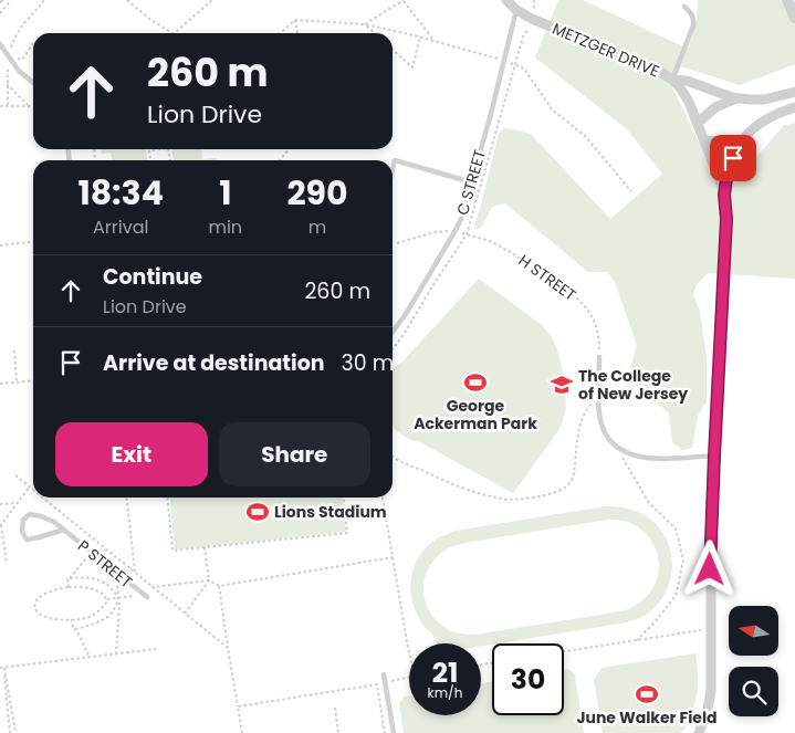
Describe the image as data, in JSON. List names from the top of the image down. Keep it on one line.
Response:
{"streets":{"street":["METZGER DRIVE"],"lane":["C STREET","P STREET"],"path":["H STREET"]},"crossings":[["METZGER DRIVE","C STREET"]],"places":{"sports":["George Ackerman Park","Lions Stadium","June Walker Field"],"school or university":["The College of New Jersey"]},"north":"left","page":{"turn":["260 m","Lion Drive"],"eta":["18:34","Arrival","1","min","290","m"],"list":[{"name":"Continue","note":"Lion Drive","value":"260 m"},{"name":"Arrive at destination","value":"30 m"}],"buttons":["Exit","Share"],"speed":"21 km/h","limit":"30"}}
